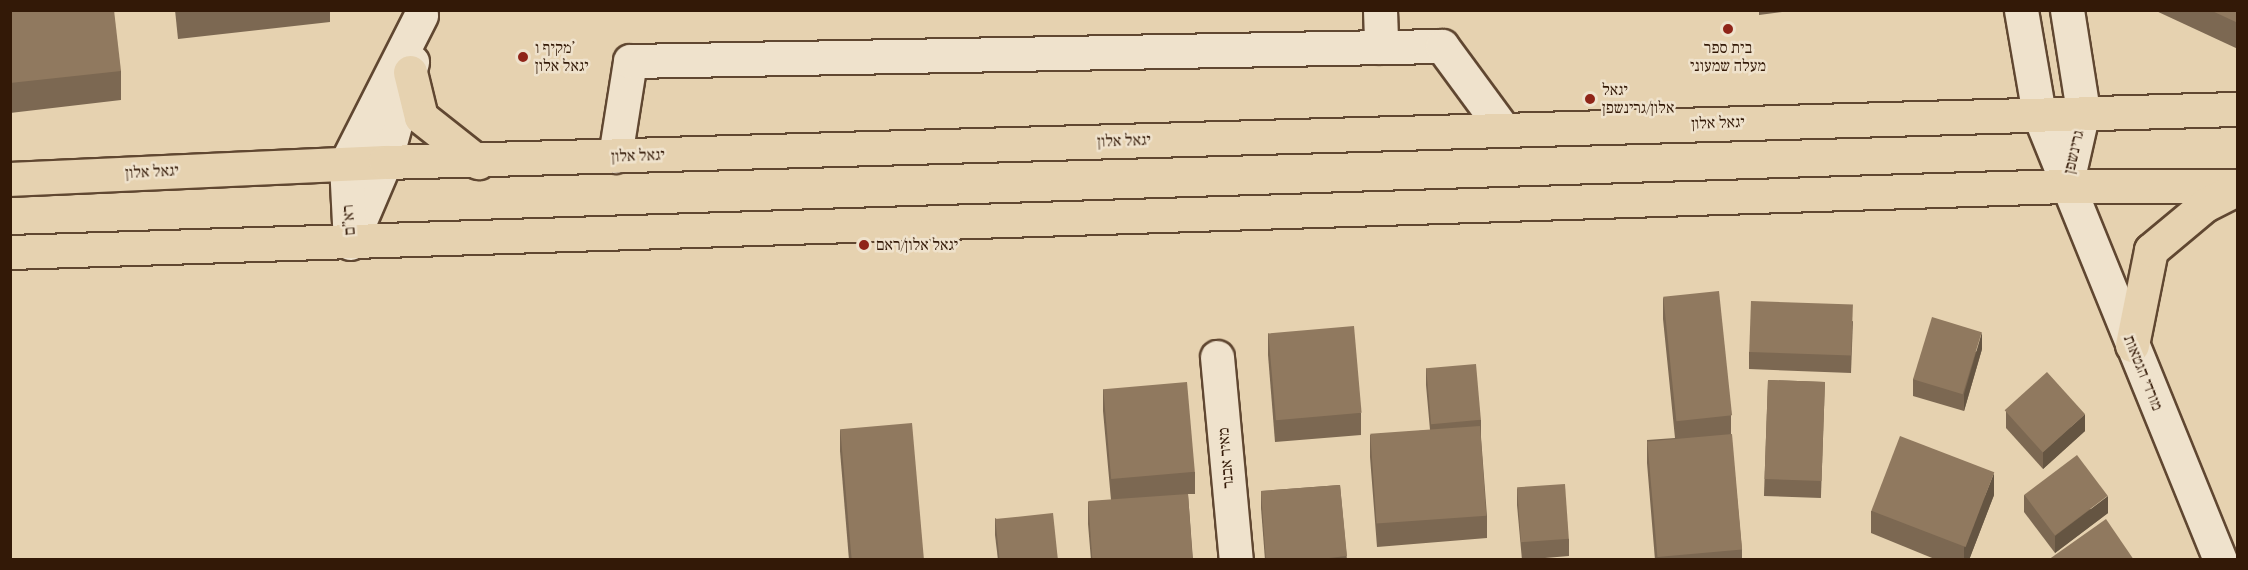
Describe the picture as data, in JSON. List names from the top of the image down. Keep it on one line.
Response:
{"streets":{"main road":["יגאל אלון"],"street":["גרינשפן","רא\"ם","מורדי הגטאות","מאיר אבנר"]},"crossings":[["יגאל אלון","גרינשפן"],["יגאל אלון","רא\"ם"],["גרינשפן","מורדי הגטאות"]],"places":["בית ספר מעלה שמעוני","מקיף ו' יגאל אלון","יגאל אלון/גרינשפן","יגאל אלון/ראם"]}
